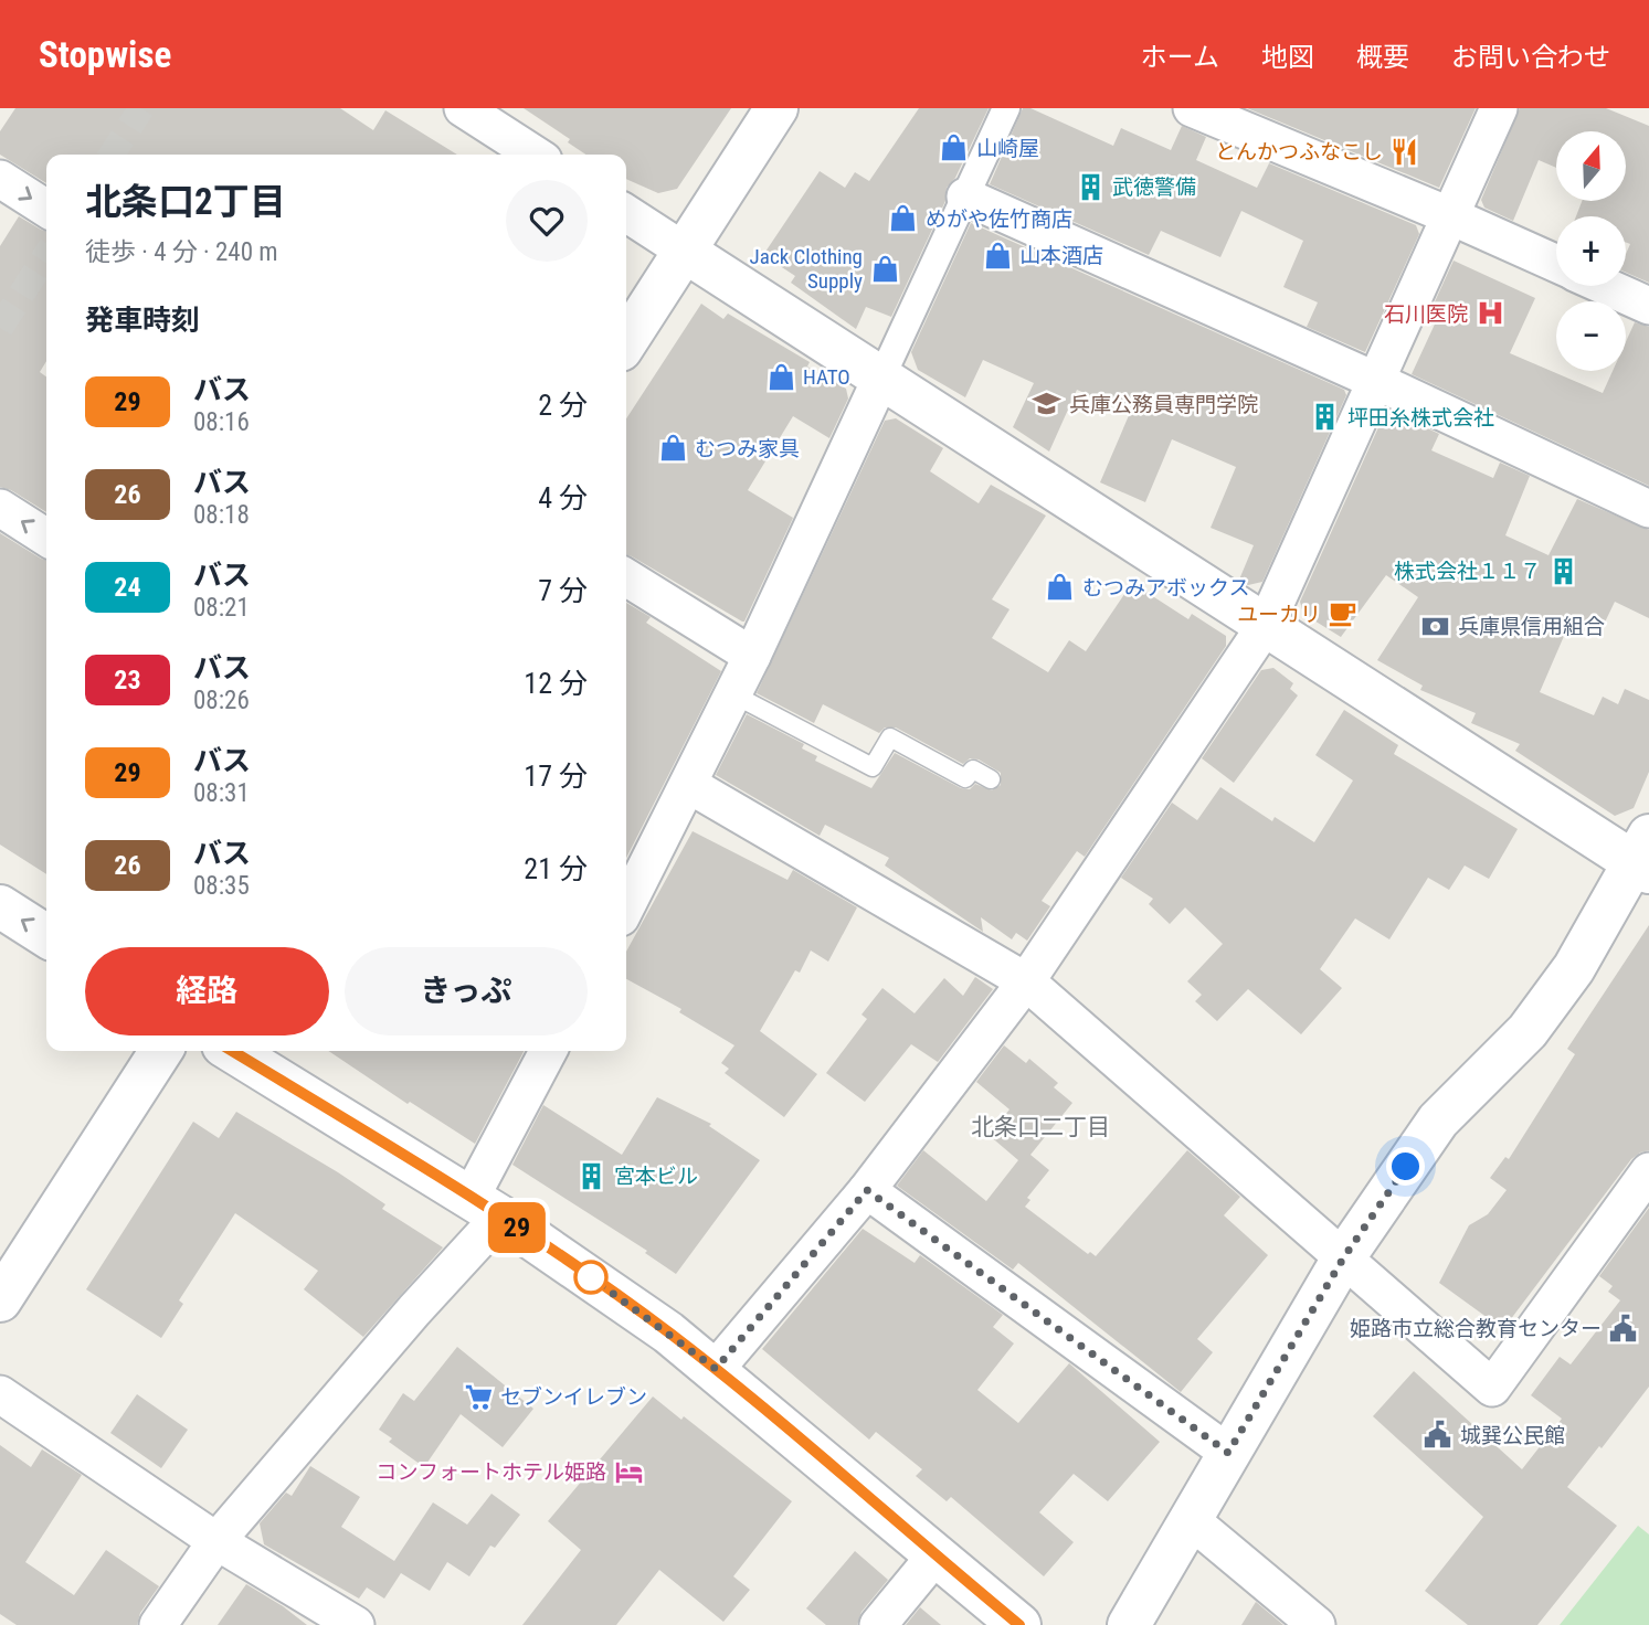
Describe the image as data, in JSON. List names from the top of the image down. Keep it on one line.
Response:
{"districts":["北条口二丁目"],"places":{"shop":["山崎屋","めがや佐竹商店","山本酒店","Jack Clothing Supply","HATO","むつみ家具","むつみアボックス"],"restaurant":["とんかつふなこし"],"building":["武徳警備","坪田糸株式会社","株式会社１１７","宮本ビル"],"hospital":["石川医院"],"school or university":["兵庫公務員専門学院"],"cafe":["ユーカリ"],"bank":["兵庫県信用組合"],"public building":["姫路市立総合教育センター","城巽公民館"],"supermarket":["セブンイレブン"],"hotel":["コンフォートホテル姫路"]},"lines":["bus line 29"],"north":"top","page":{"header":"Stopwise","nav":["ホーム","地図","概要","お問い合わせ"],"on_map":"29","map_buttons":["+","−"],"heading":[["北条口2丁目","徒歩 · 4 分 · 240 m"],"発車時刻"],"list":[{"mark":"29","name":"バス","note":"08:16","value":"2 分"},{"mark":"26","name":"バス","note":"08:18","value":"4 分"},{"mark":"24","name":"バス","note":"08:21","value":"7 分"},{"mark":"23","name":"バス","note":"08:26","value":"12 分"},{"mark":"29","name":"バス","note":"08:31","value":"17 分"},{"mark":"26","name":"バス","note":"08:35","value":"21 分"}],"buttons":["経路","きっぷ"]}}
